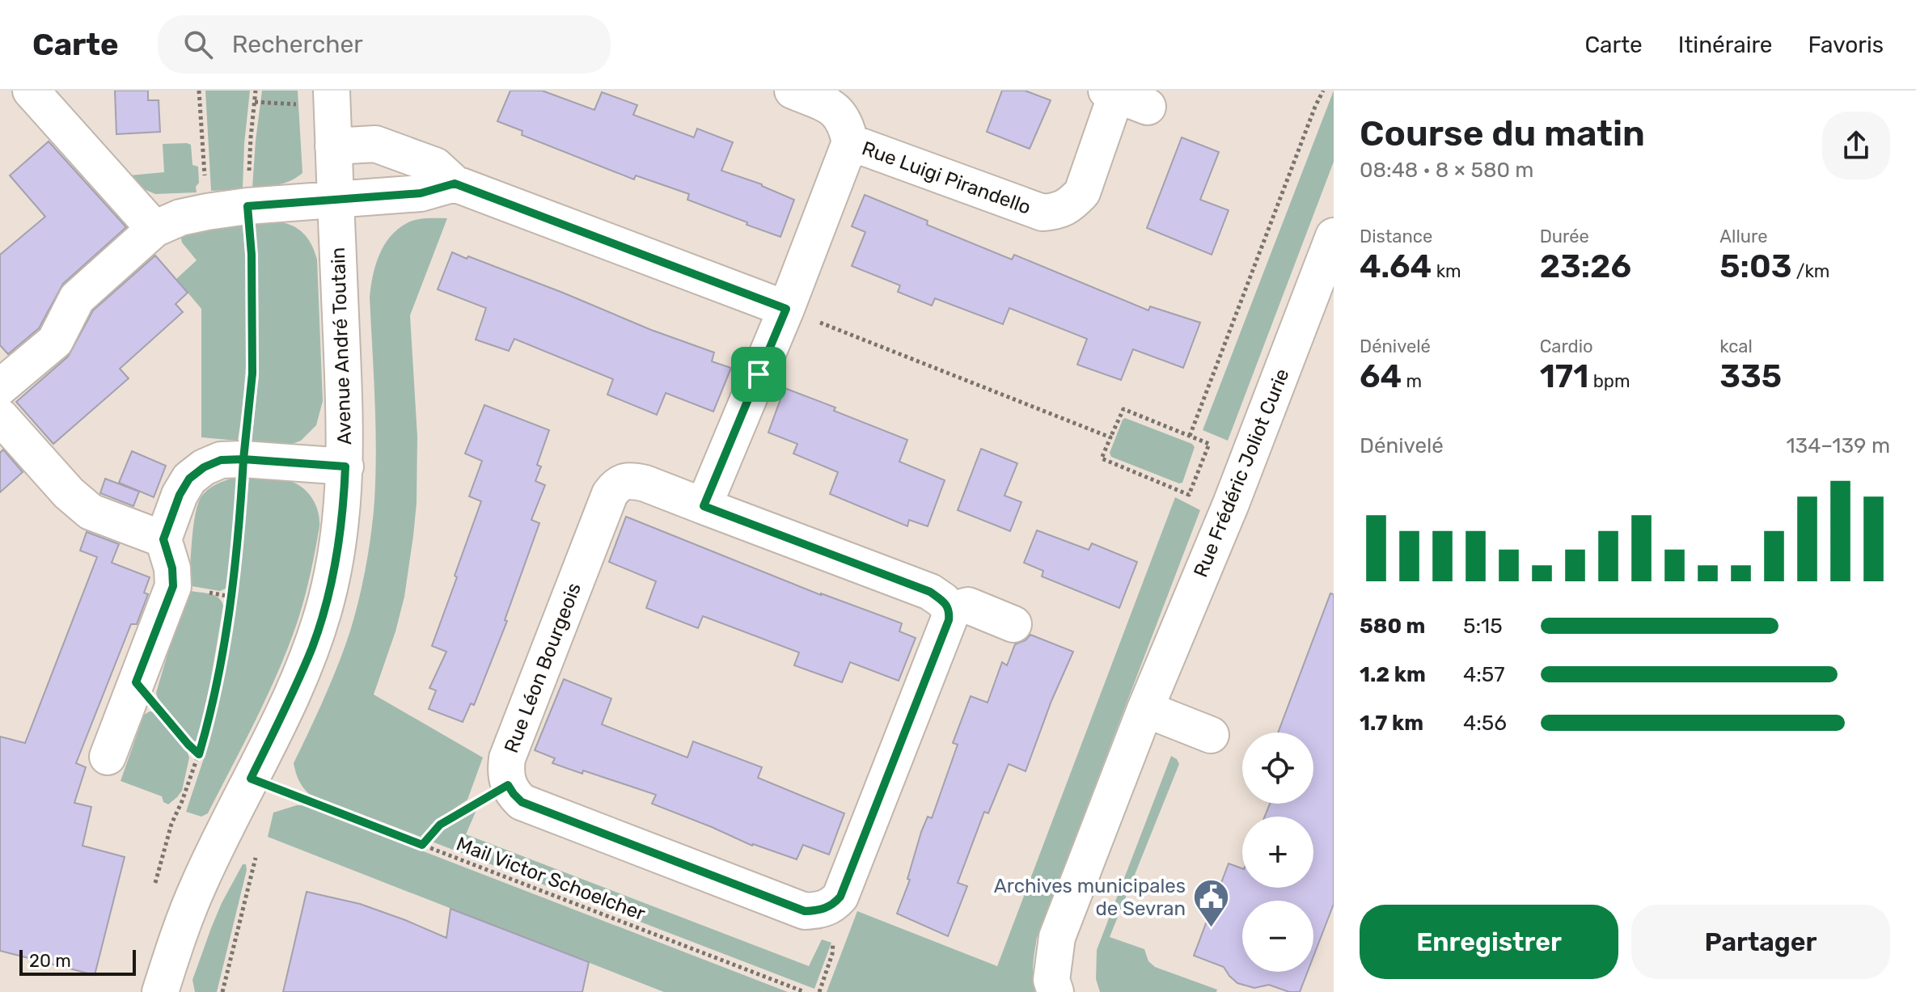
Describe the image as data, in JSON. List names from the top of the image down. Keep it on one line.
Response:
{"streets":{"street":["Rue Luigi Pirandello","Avenue André Toutain","Rue Frédéric Joliot Curie","Rue Léon Bourgeois"],"path":["Mail Victor Schoelcher"]},"crossings":[["Avenue André Toutain","Mail Victor Schoelcher"]],"places":{"public building":["Archives municipales de Sevran"]},"scale_bar":"20 m","page":{"header":"Carte","search":"Rechercher","nav":["Carte","Itinéraire","Favoris"],"heading":["Course du matin","08:48 · 8 × 580 m"],"stats":[["Distance","4.64 km"],["Durée","23:26"],["Allure","5:03 /km"],["Dénivelé","64 m"],["Cardio","171 bpm"],["kcal","335"]],"chart":["Dénivelé","134–139 m"],"list":[{"name":"580 m","note":"5:15"},{"name":"1.2 km","note":"4:57"},{"name":"1.7 km","note":"4:56"}],"map_buttons":["+","−"],"buttons":["Enregistrer","Partager"],"scale":"20 m"}}
